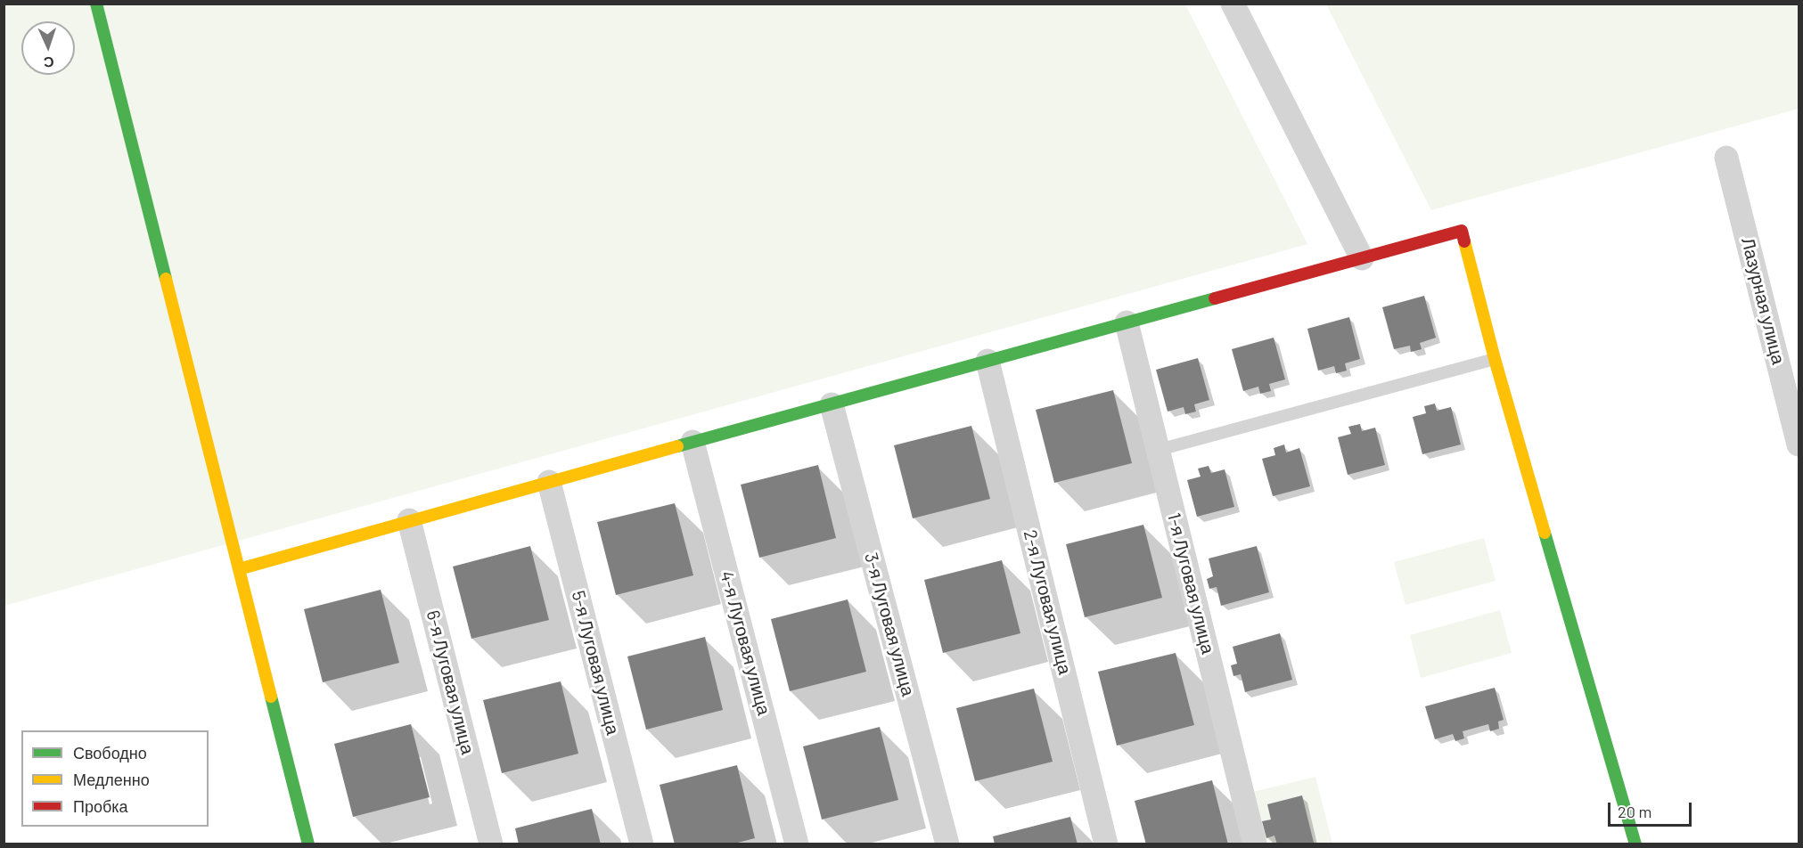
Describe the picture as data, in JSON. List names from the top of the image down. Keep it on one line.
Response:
{"streets":{"street":["Лазурная улица","1-я Луговая улица","2-я Луговая улица","3-я Луговая улица","4-я Луговая улица","5-я Луговая улица","6-я Луговая улица"]},"legend":["Свободно","Медленно","Пробка"],"scale_bar":"20 m","north":"bottom"}
